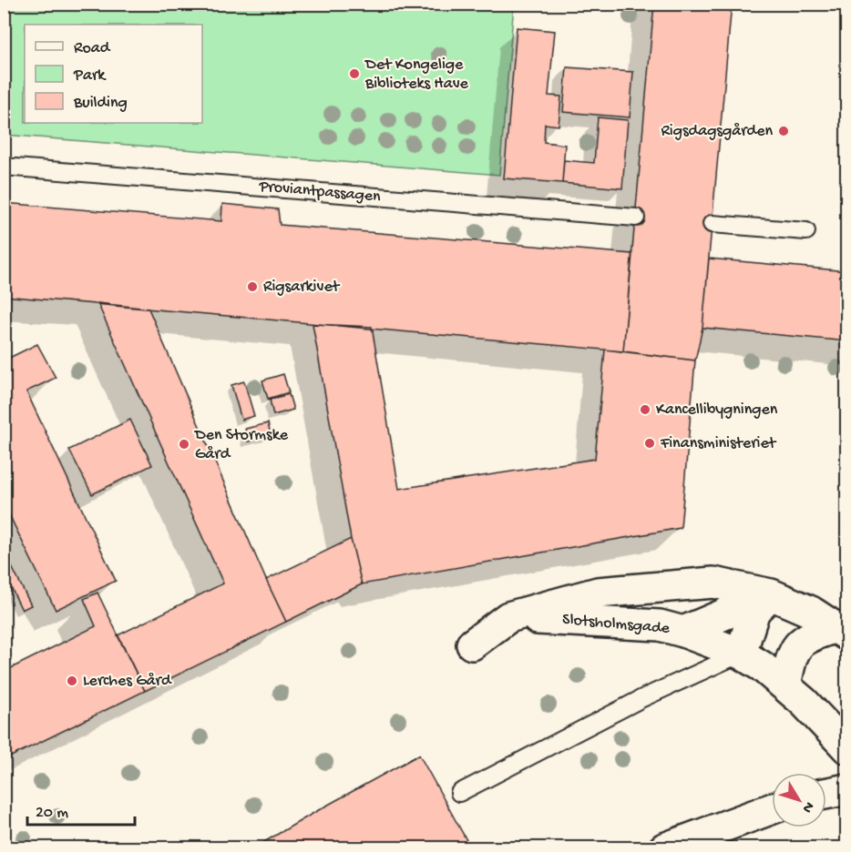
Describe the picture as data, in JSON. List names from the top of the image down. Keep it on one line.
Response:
{"streets":{"street":["Slotsholmsgade"],"lane":["Proviantpassagen"]},"places":["Det Kongelige Biblioteks Have","Rigsdagsgården","Rigsarkivet","Kancellibygningen","Finansministeriet","Den Stormske Gård","Lerches Gård"],"legend":["Road","Park","Building"],"scale_bar":"20 m","north":"bottom right"}
